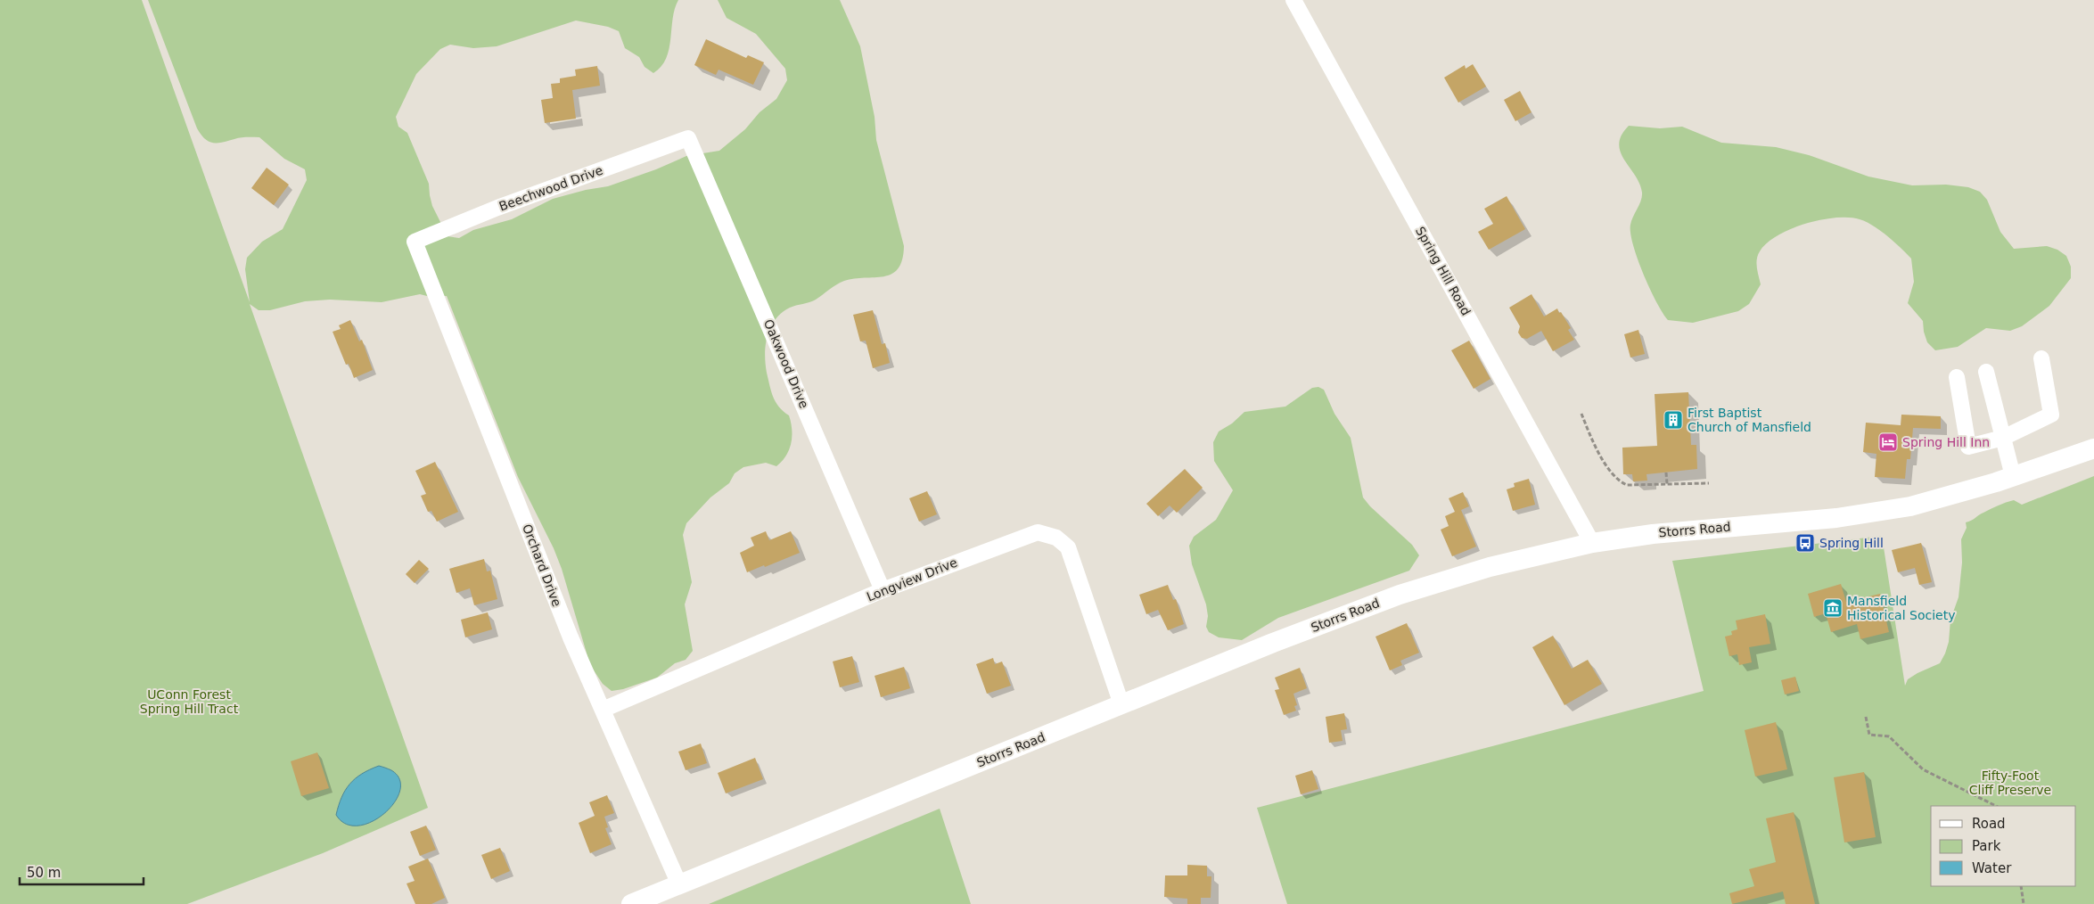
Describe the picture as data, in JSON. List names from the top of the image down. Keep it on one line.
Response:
{"streets":{"main road":["Storrs Road"],"street":["Beechwood Drive","Spring Hill Road","Oakwood Drive","Orchard Drive","Longview Drive"]},"crossings":[["Beechwood Drive","Oakwood Drive"],["Beechwood Drive","Orchard Drive"],["Spring Hill Road","Storrs Road"],["Oakwood Drive","Longview Drive"],["Storrs Road","Orchard Drive"],["Storrs Road","Longview Drive"],["Orchard Drive","Longview Drive"]],"parks":["UConn Forest Spring Hill Tract","Fifty-Foot Cliff Preserve"],"places":{"building":["First Baptist Church of Mansfield"],"hotel":["Spring Hill Inn"],"bus stop":["Spring Hill"],"museum":["Mansfield Historical Society"]},"legend":["Road","Park","Water"],"scale_bar":"50 m"}
